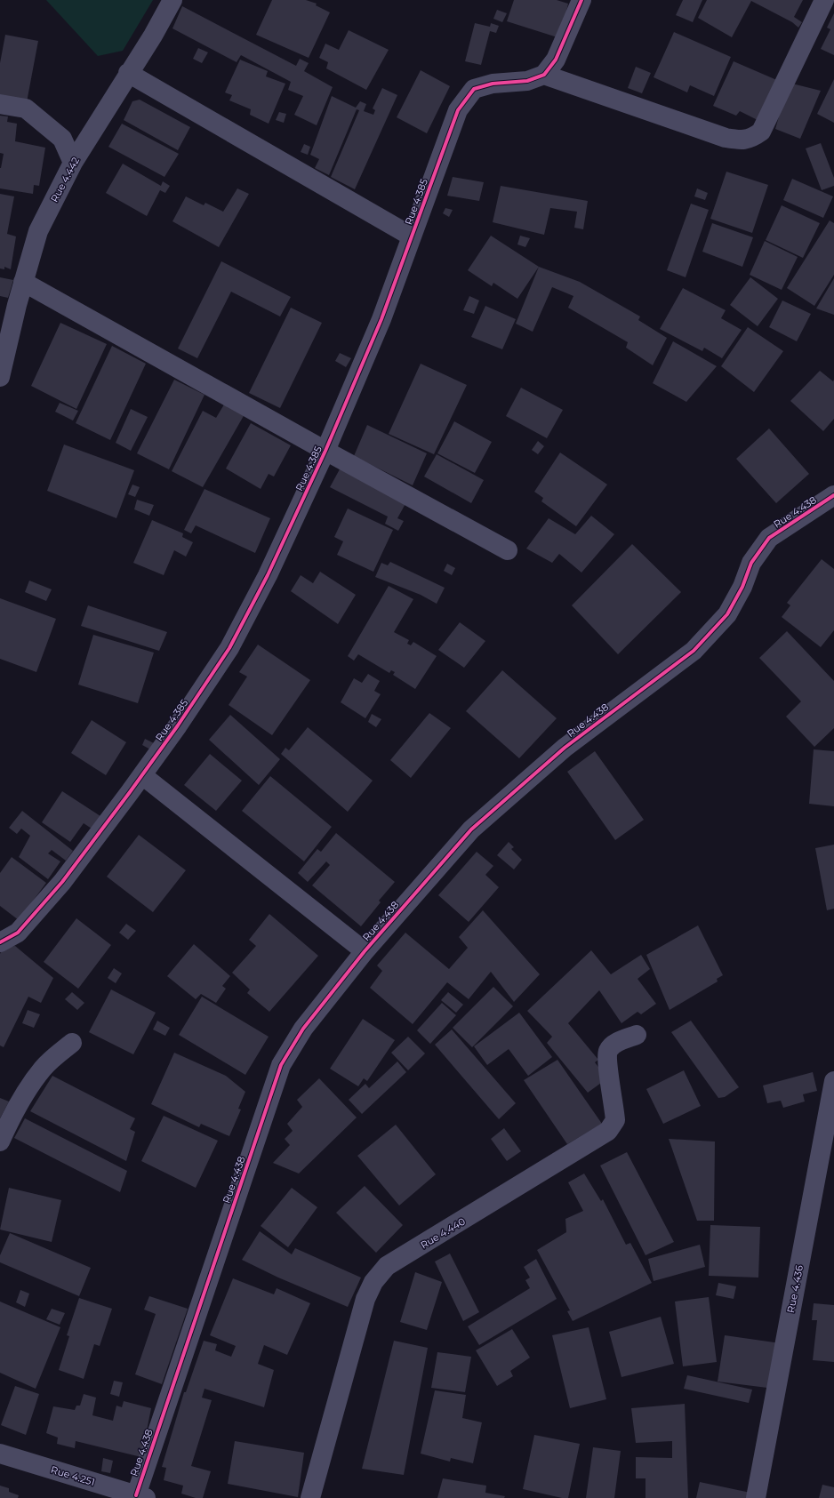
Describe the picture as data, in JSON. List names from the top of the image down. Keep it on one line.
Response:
{"streets":{"street":["Rue 4.442","Rue 4.385","Rue 4.438","Rue 4.440","Rue 4.436","Rue 4.251"]},"crossings":[["Rue 4.438","Rue 4.251"]]}
